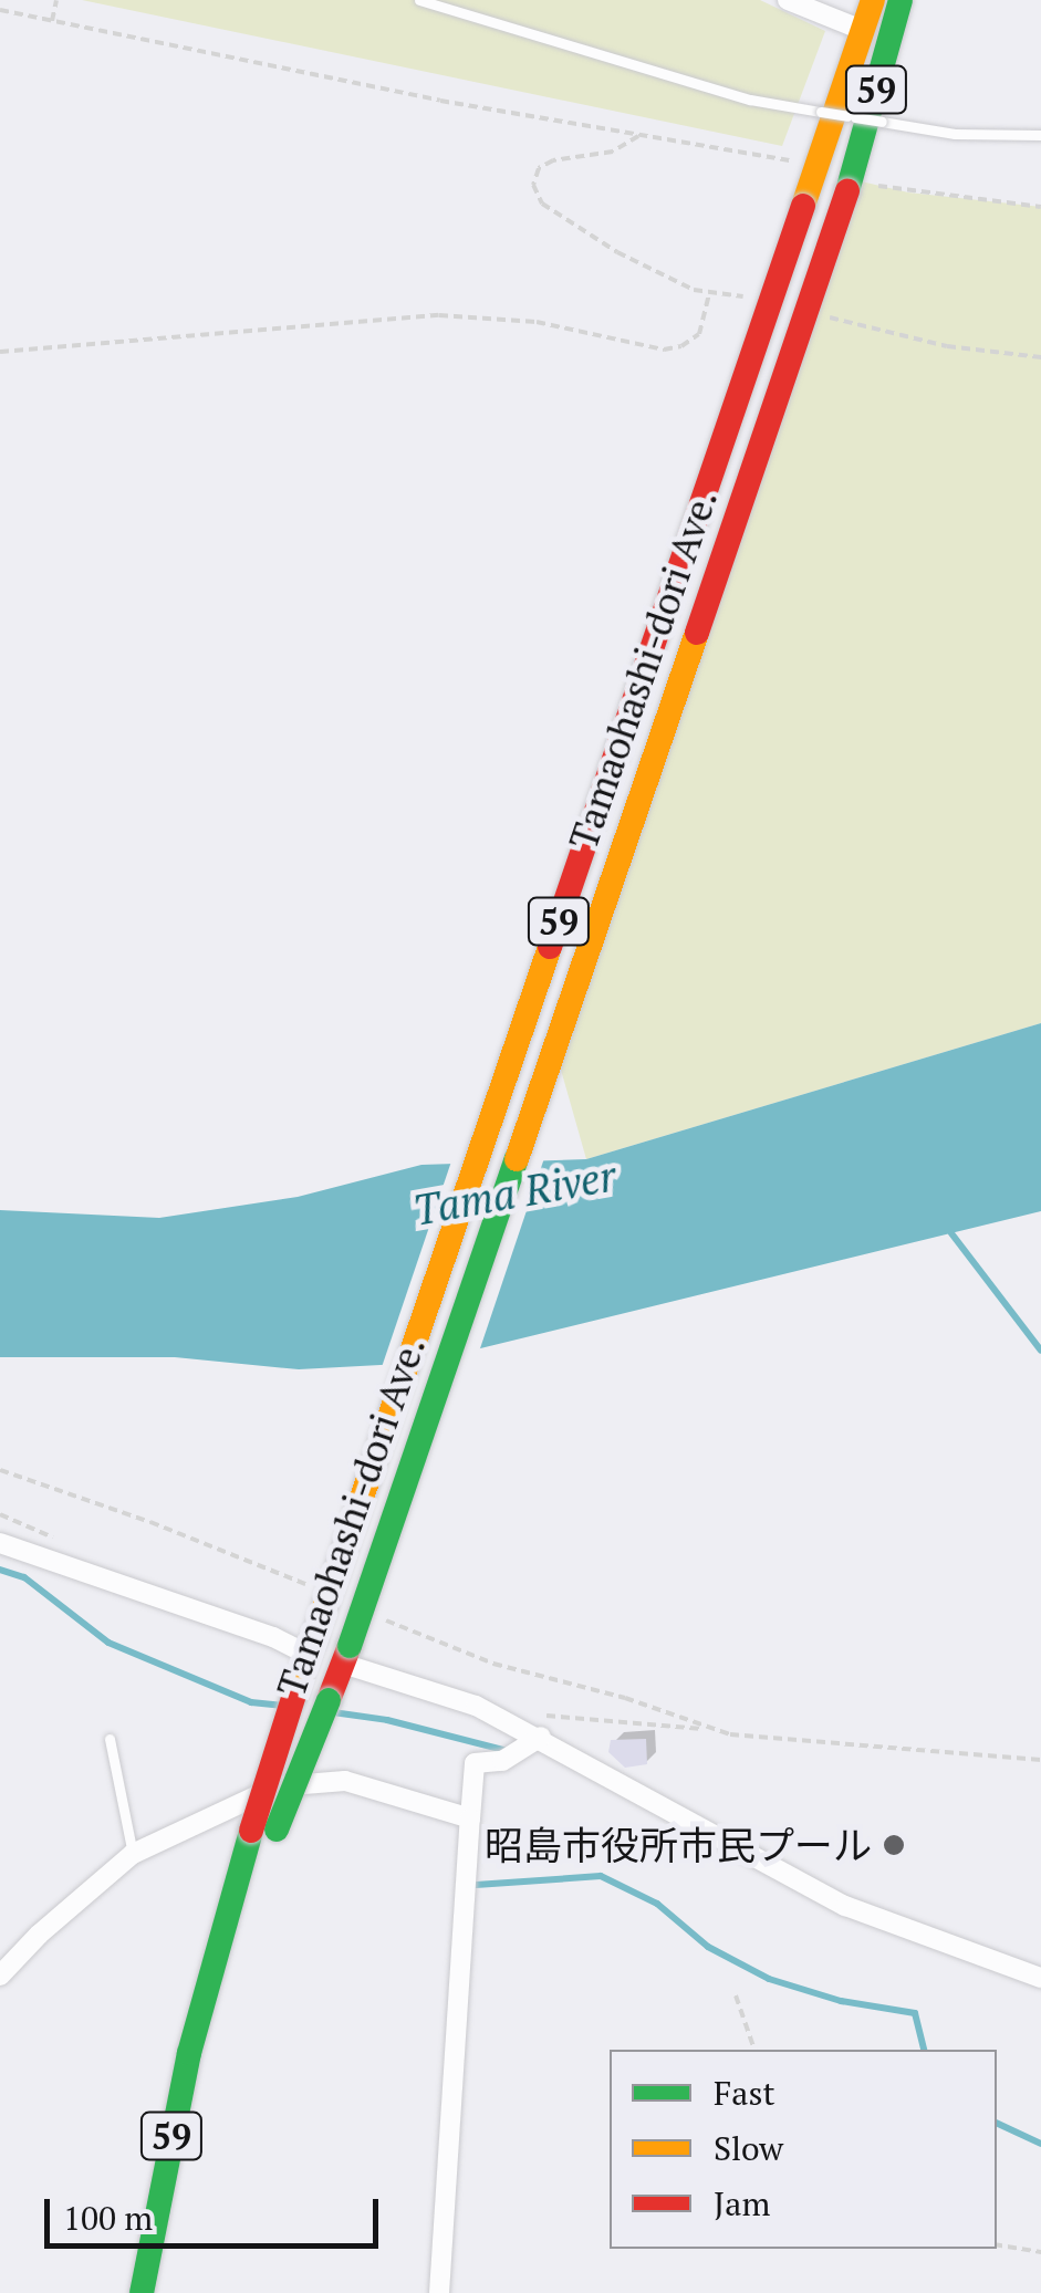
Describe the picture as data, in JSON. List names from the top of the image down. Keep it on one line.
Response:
{"streets":{"main road":["59","Tamaohashi-dori Ave."]},"water":["Tama River"],"places":["昭島市役所市民プール"],"legend":["Fast","Slow","Jam"],"scale_bar":"100 m"}
